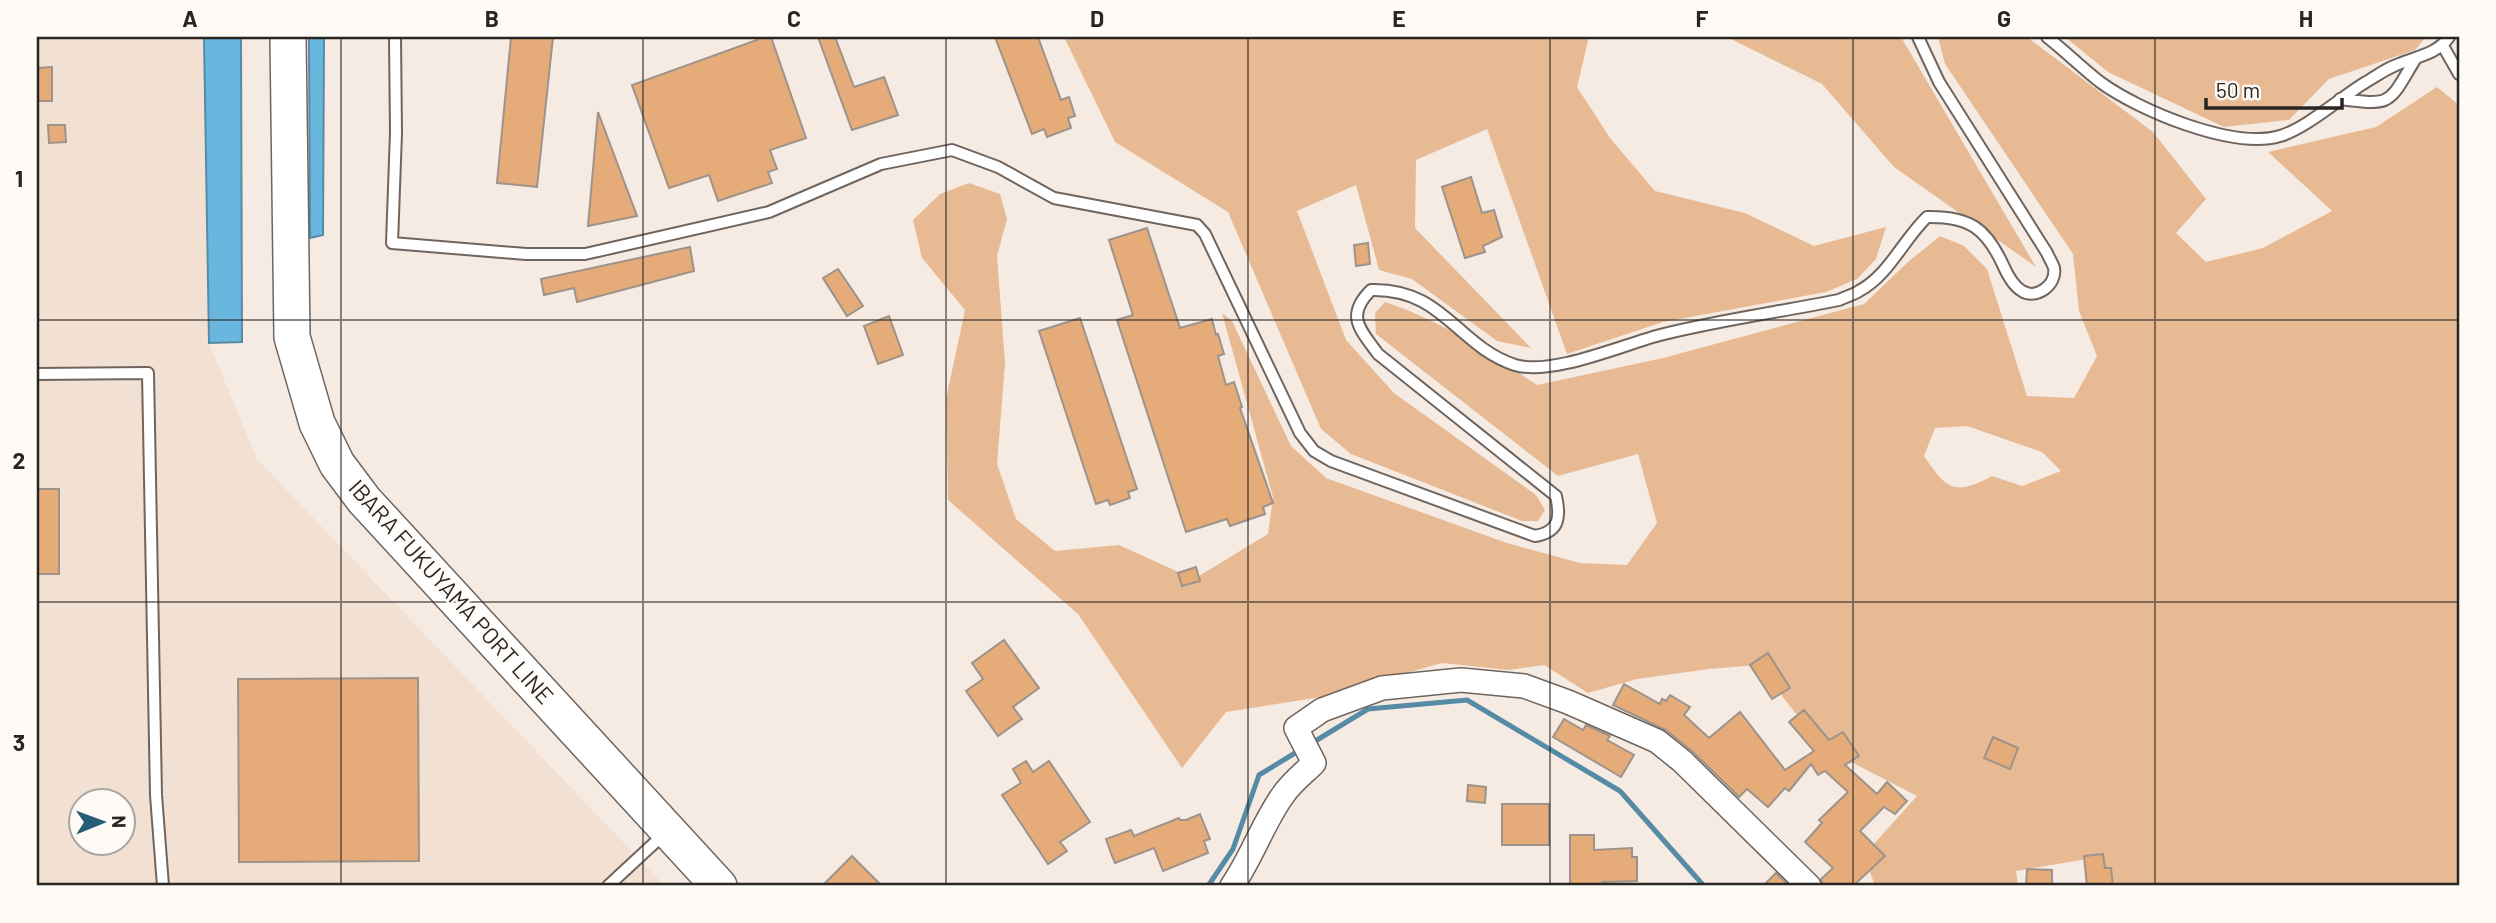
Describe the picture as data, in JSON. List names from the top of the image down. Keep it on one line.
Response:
{"streets":{"main road":["IBARA FUKUYAMA PORT LINE"]},"scale_bar":"50 m","north":"right","grid":{"columns":["A","B","C","D","E","F","G","H"],"rows":["1","2","3"]}}
